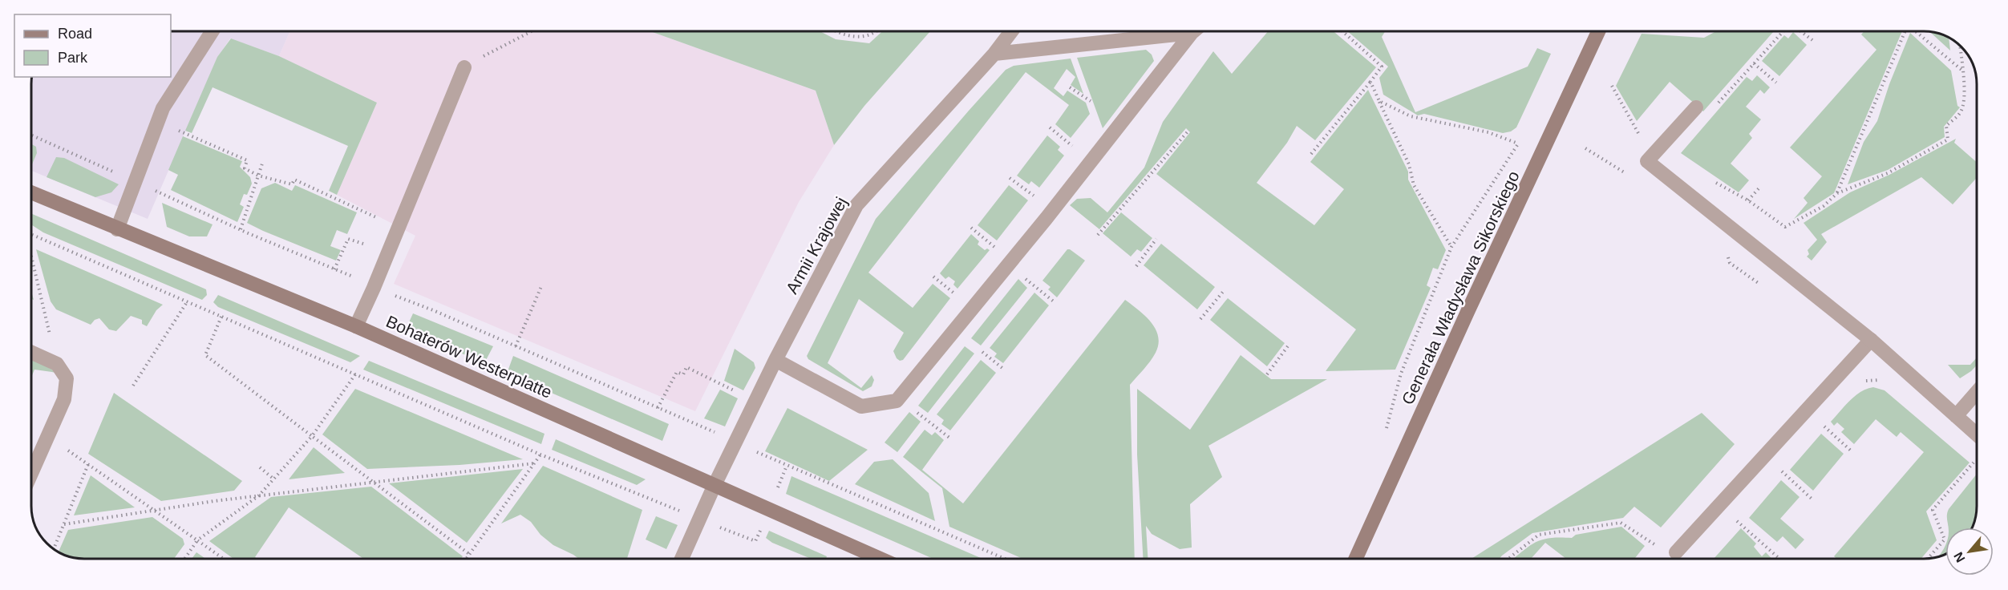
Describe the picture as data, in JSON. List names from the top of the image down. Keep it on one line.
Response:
{"streets":{"street":["Armii Krajowej","Generała Władysława Sikorskiego","Bohaterów Westerplatte"]},"crossings":[["Armii Krajowej","Bohaterów Westerplatte"]],"legend":["Road","Park"],"north":"bottom left"}
